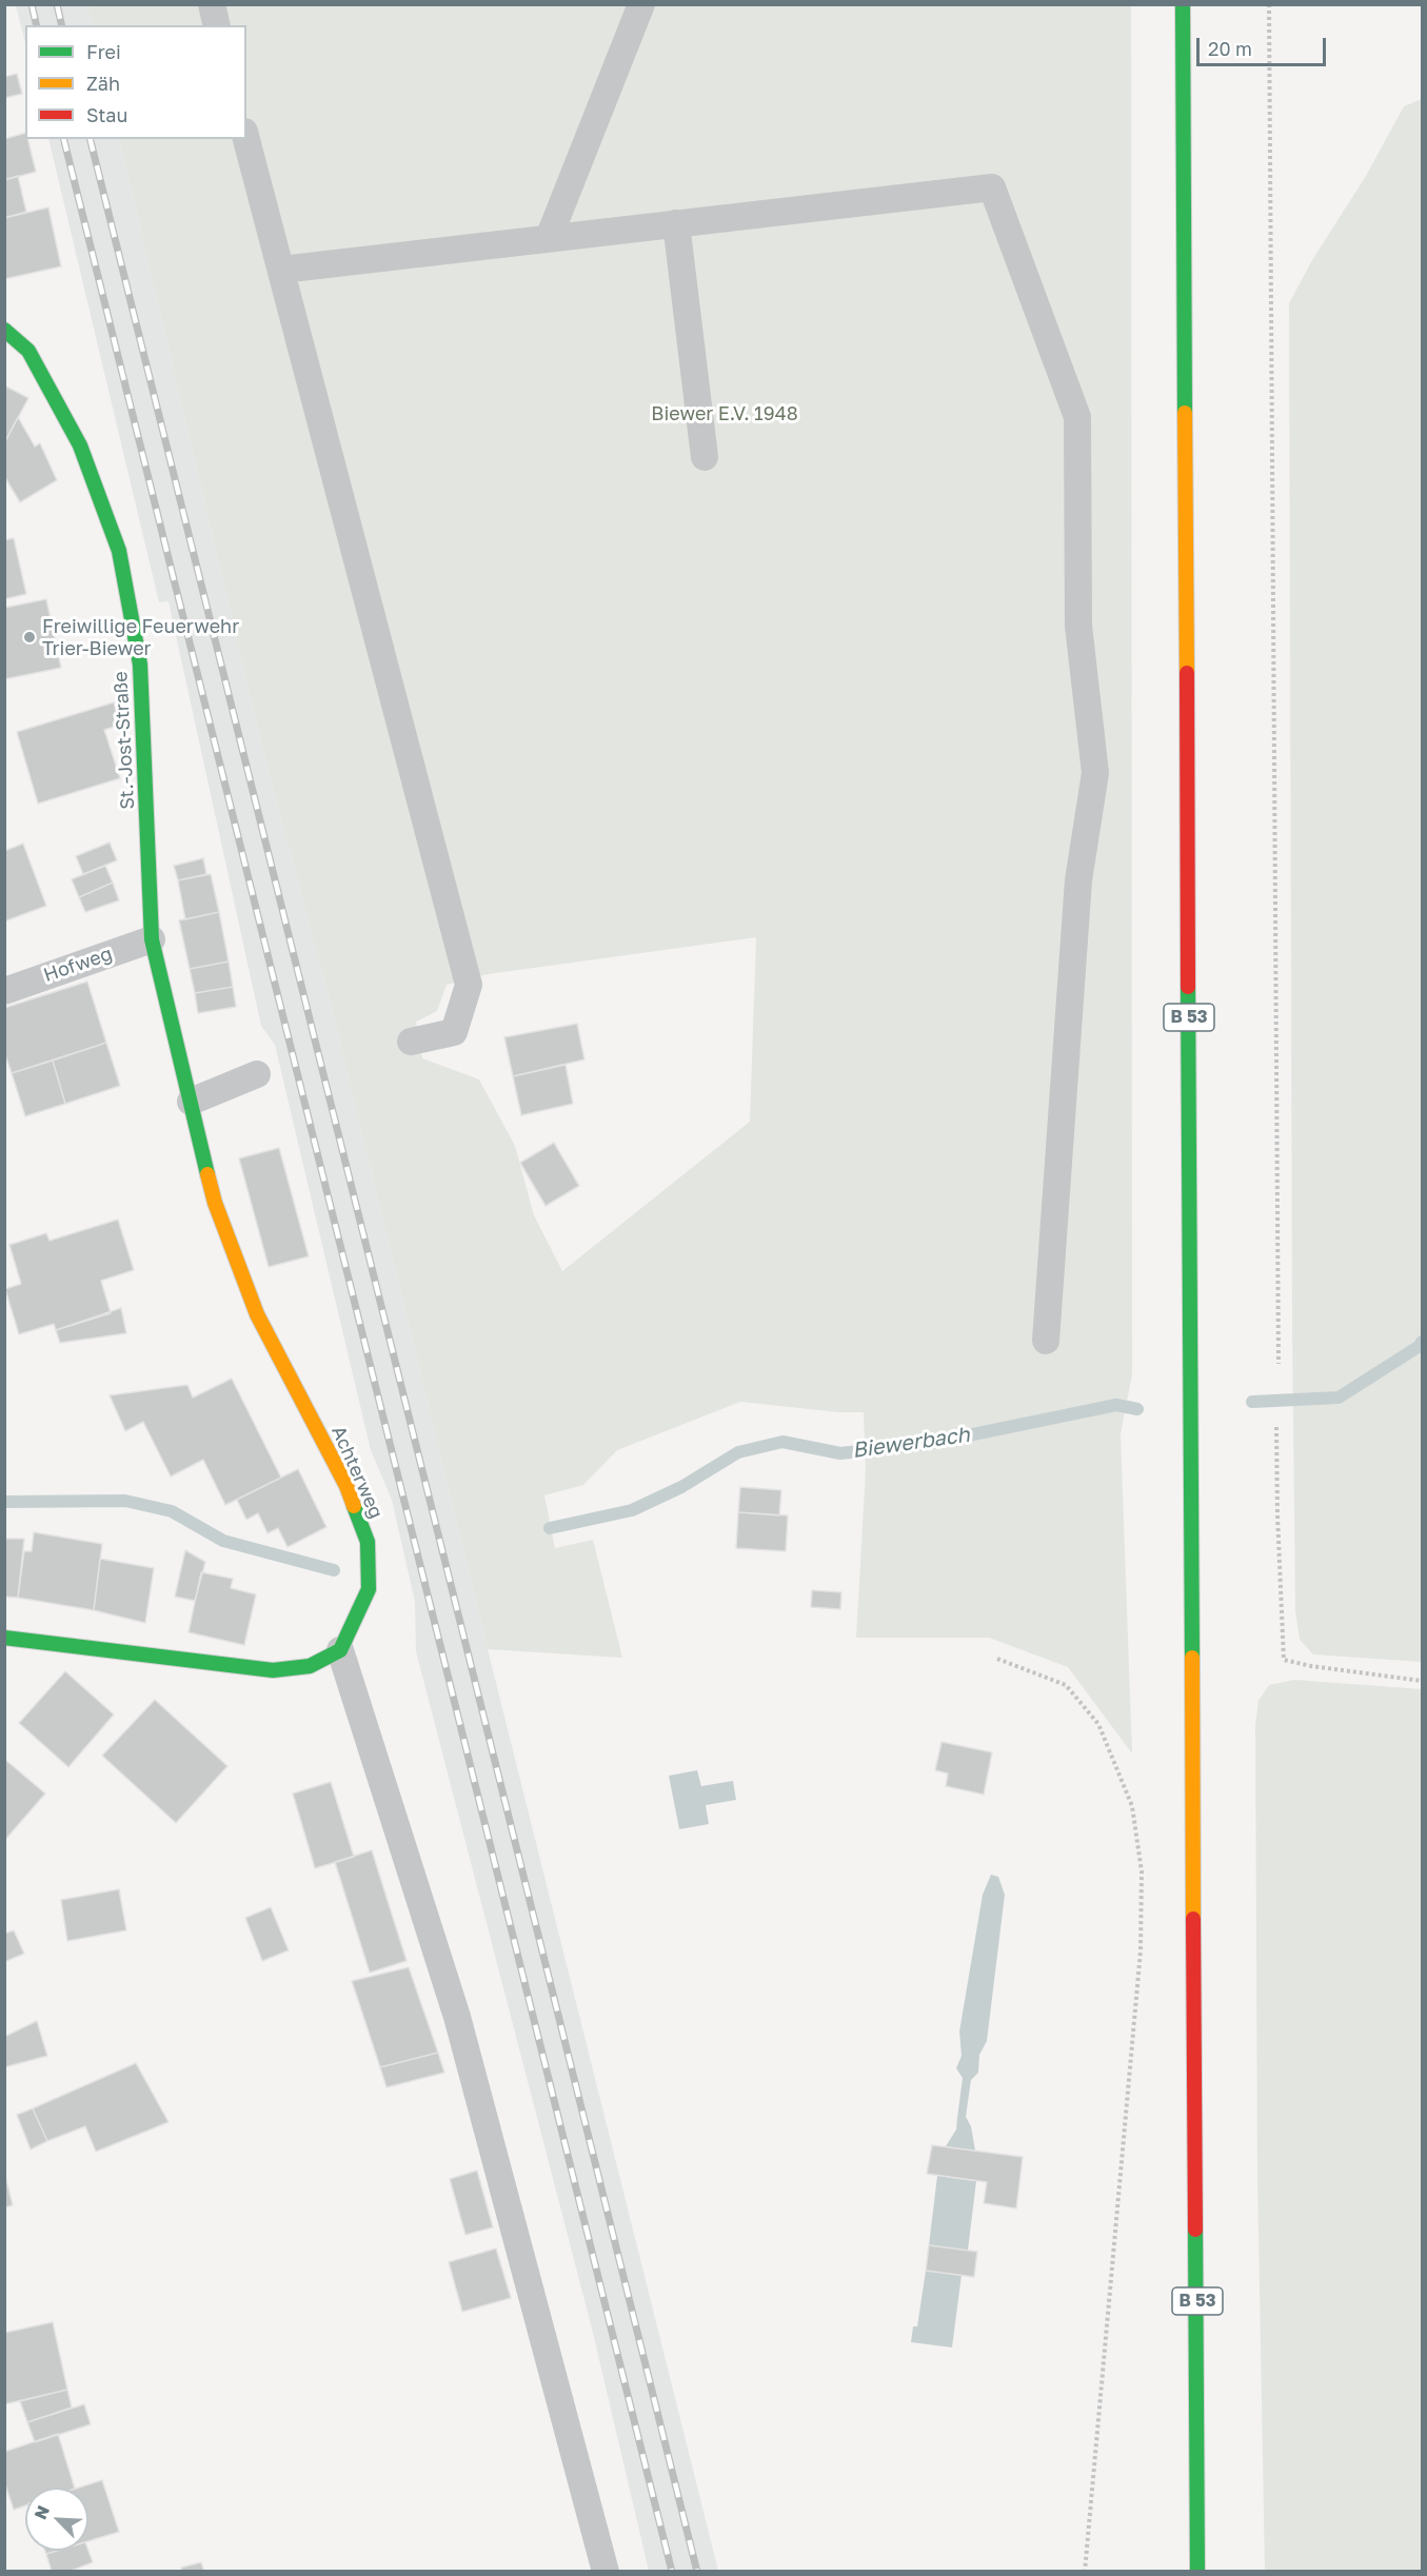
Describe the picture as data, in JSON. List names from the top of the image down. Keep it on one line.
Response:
{"streets":{"main road":["St.-Jost-Straße","B 53","Achterweg"],"lane":["Hofweg"]},"crossings":[["St.-Jost-Straße","Hofweg"],["St.-Jost-Straße","Achterweg"]],"water":["Biewerbach"],"parks":["Biewer E.V. 1948"],"places":["Freiwillige Feuerwehr Trier-Biewer"],"legend":["Frei","Zäh","Stau"],"scale_bar":"20 m","north":"top left"}
